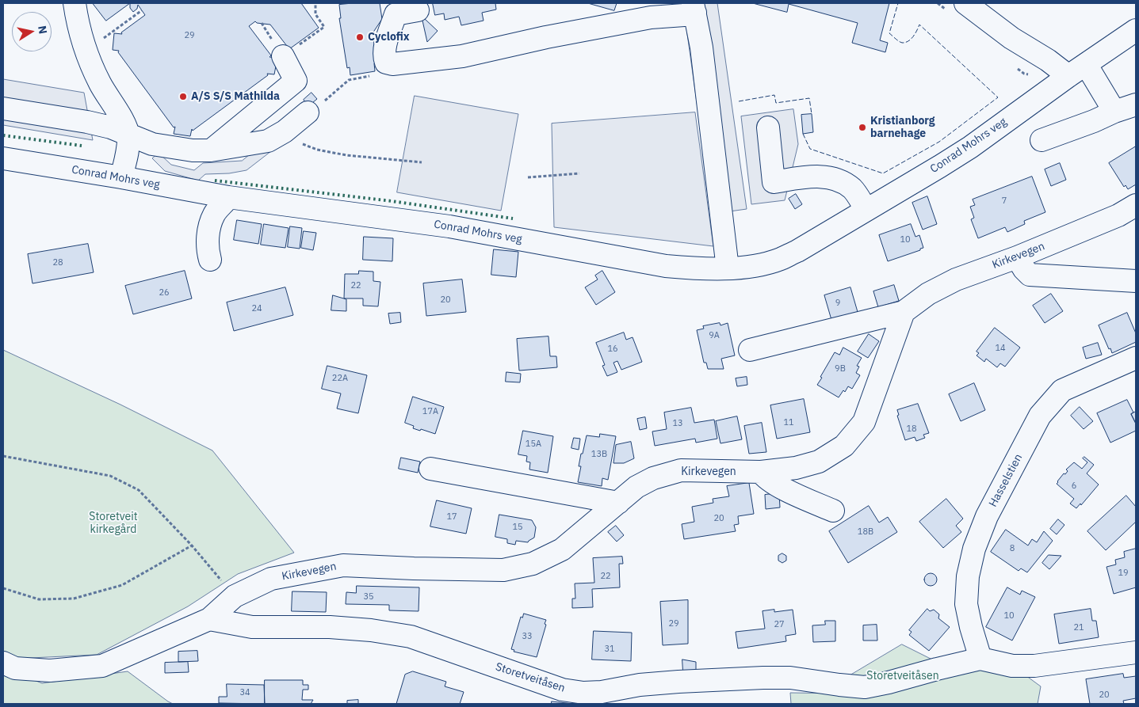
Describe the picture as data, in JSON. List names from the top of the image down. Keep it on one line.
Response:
{"streets":{"street":["Conrad Mohrs veg","Kirkevegen","Hasselstien","Storetveitåsen"]},"crossings":[["Kirkevegen","Storetveitåsen"],["Hasselstien","Storetveitåsen"]],"parks":["Storetveit kirkegård","Storetveitåsen"],"places":["Cyclofix","A/S S/S Mathilda","Kristianborg barnehage"],"house_numbers":["29","7","10","28","22","26","20","9","24","9A","14","16","9B","22A","17A","11","13","18","15A","13B","6","17","20","15","18B","8","19","22","35","10","29","27","21","33","31","34","20"],"north":"right"}
